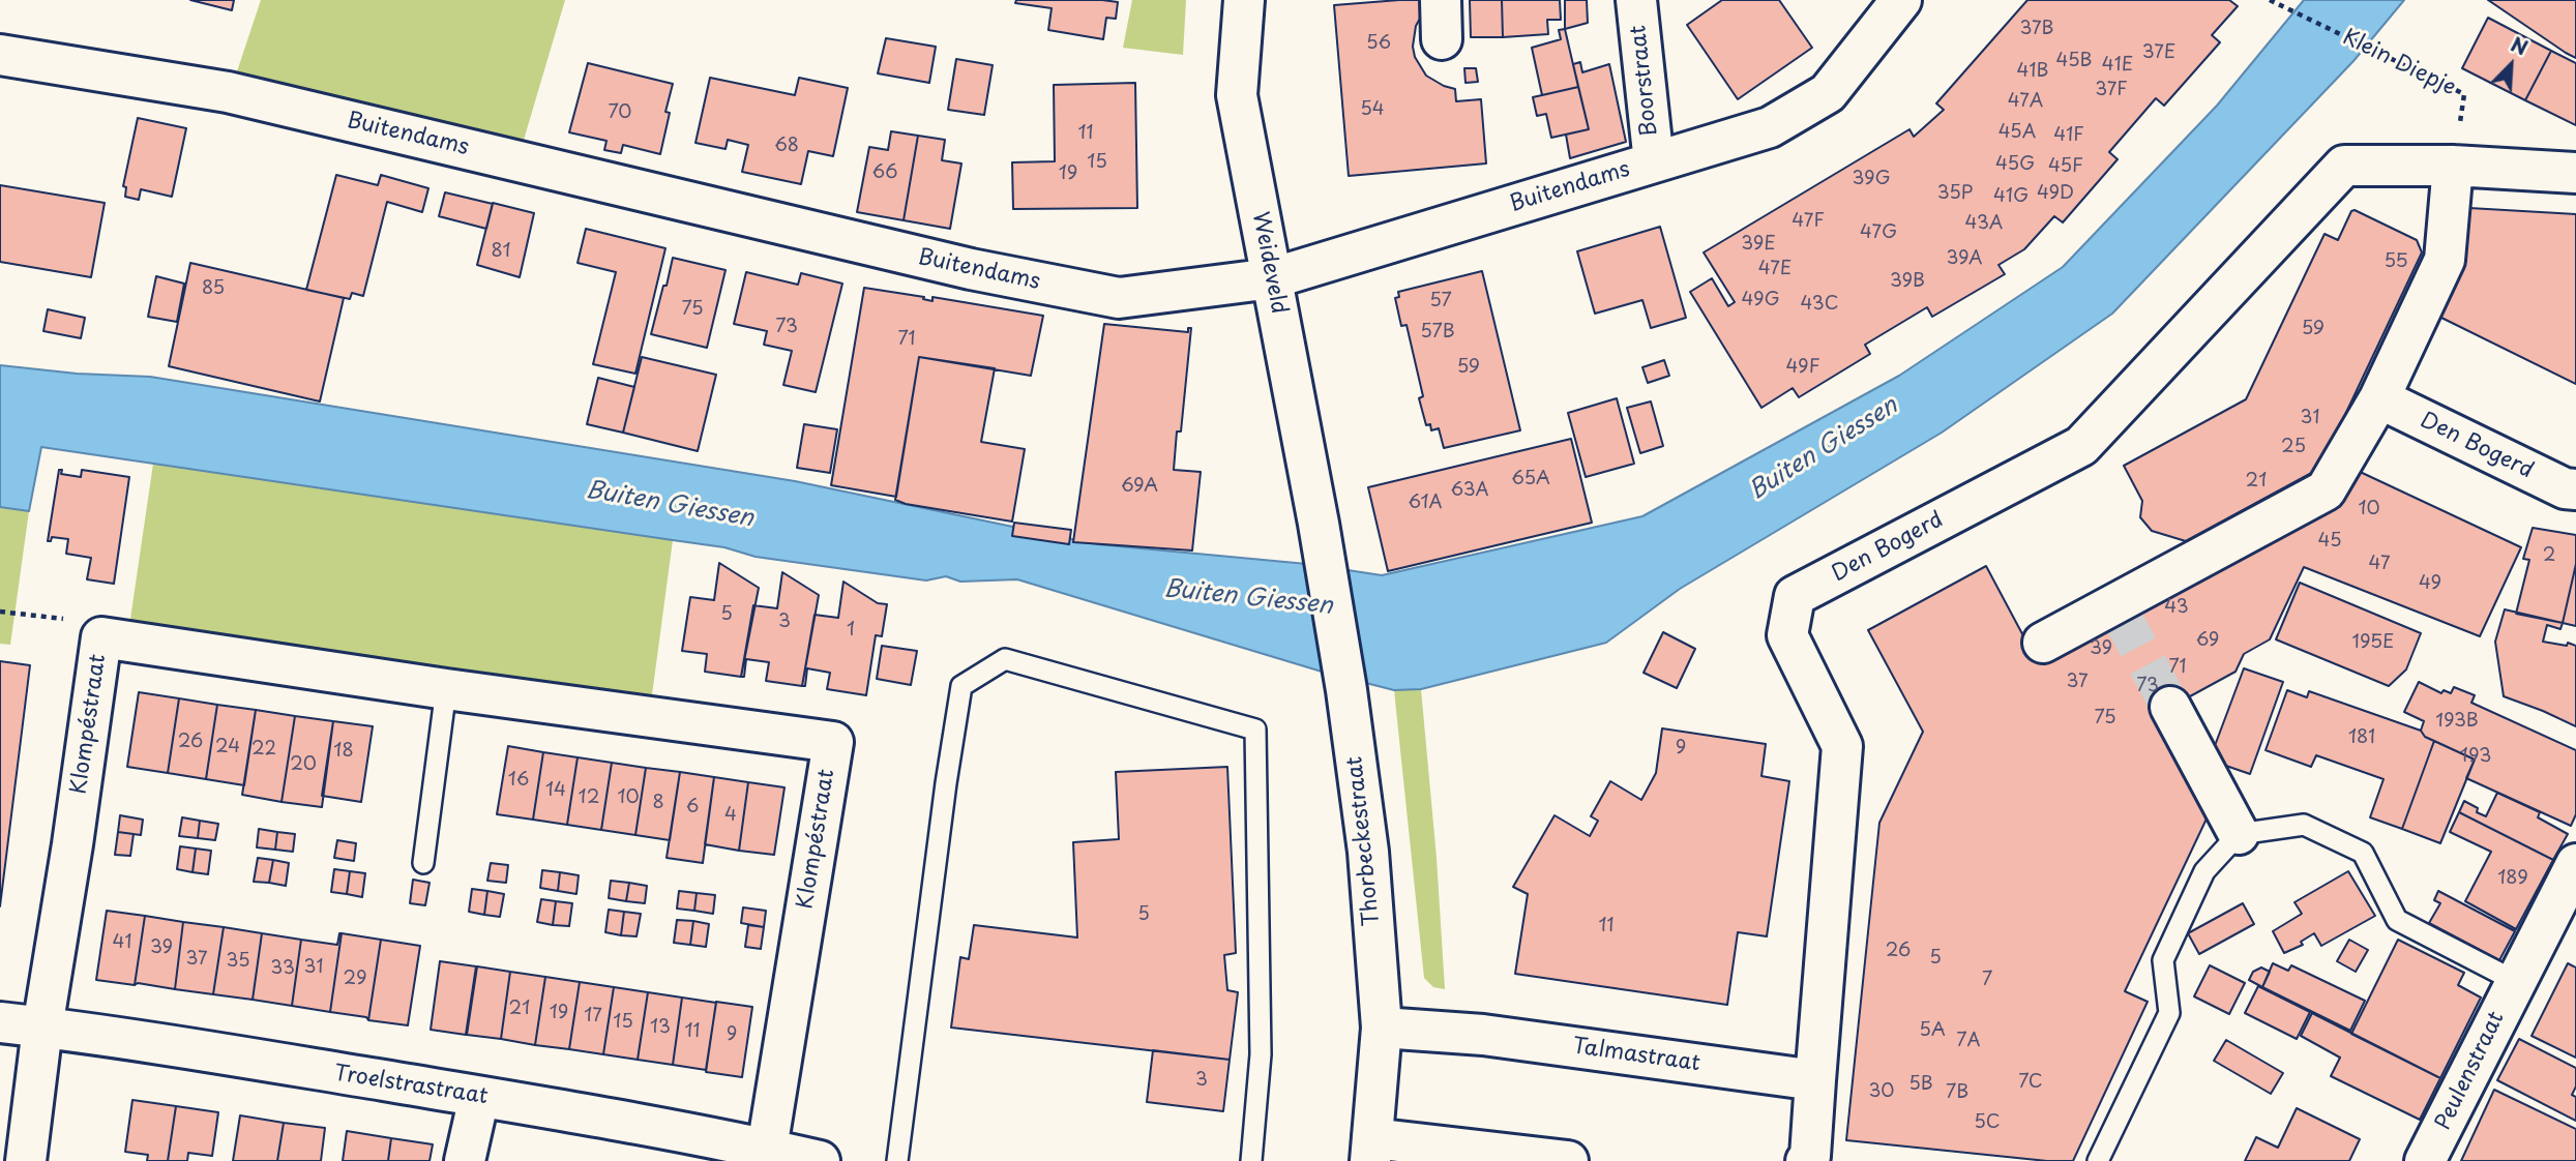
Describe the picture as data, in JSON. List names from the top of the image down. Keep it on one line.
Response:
{"streets":{"street":["Boorstraat","Buitendams","Weideveld","Den Bogerd","Klompéstraat","Thorbeckestraat","Talmastraat","Peulenstraat","Troelstrastraat"],"path":["Klein Diepje"]},"crossings":[["Klein Diepje","Den Bogerd"],["Boorstraat","Buitendams"],["Buitendams","Weideveld"],["Weideveld","Thorbeckestraat"],["Den Bogerd","Talmastraat"],["Klompéstraat","Troelstrastraat"],["Thorbeckestraat","Talmastraat"]],"water":["Buiten Giessen"],"house_numbers":["37B","56","37E","45B","41E","41B","37F","47A","54","70","45A","11","41F","68","15","45G","45F","66","19","39G","35P","49D","41G","47F","43A","47G","39E","81","39A","55","47E","39B","85","49G","57","43C","75","73","59","57B","71","59","49F","31","25","65A","21","69A","63A","61A","10","45","2","47","49","43","5","3","1","69","195E","39","71","37","73","75","193B","181","26","24","9","22","18","193","20","16","14","12","10","8","6","4","189","5","11","41","39","26","5","37","35","31","33","29","7","21","19","17","15","13","5A","11","9","7A","3","7C","5B","30","7B","5C"],"north":"top right"}
